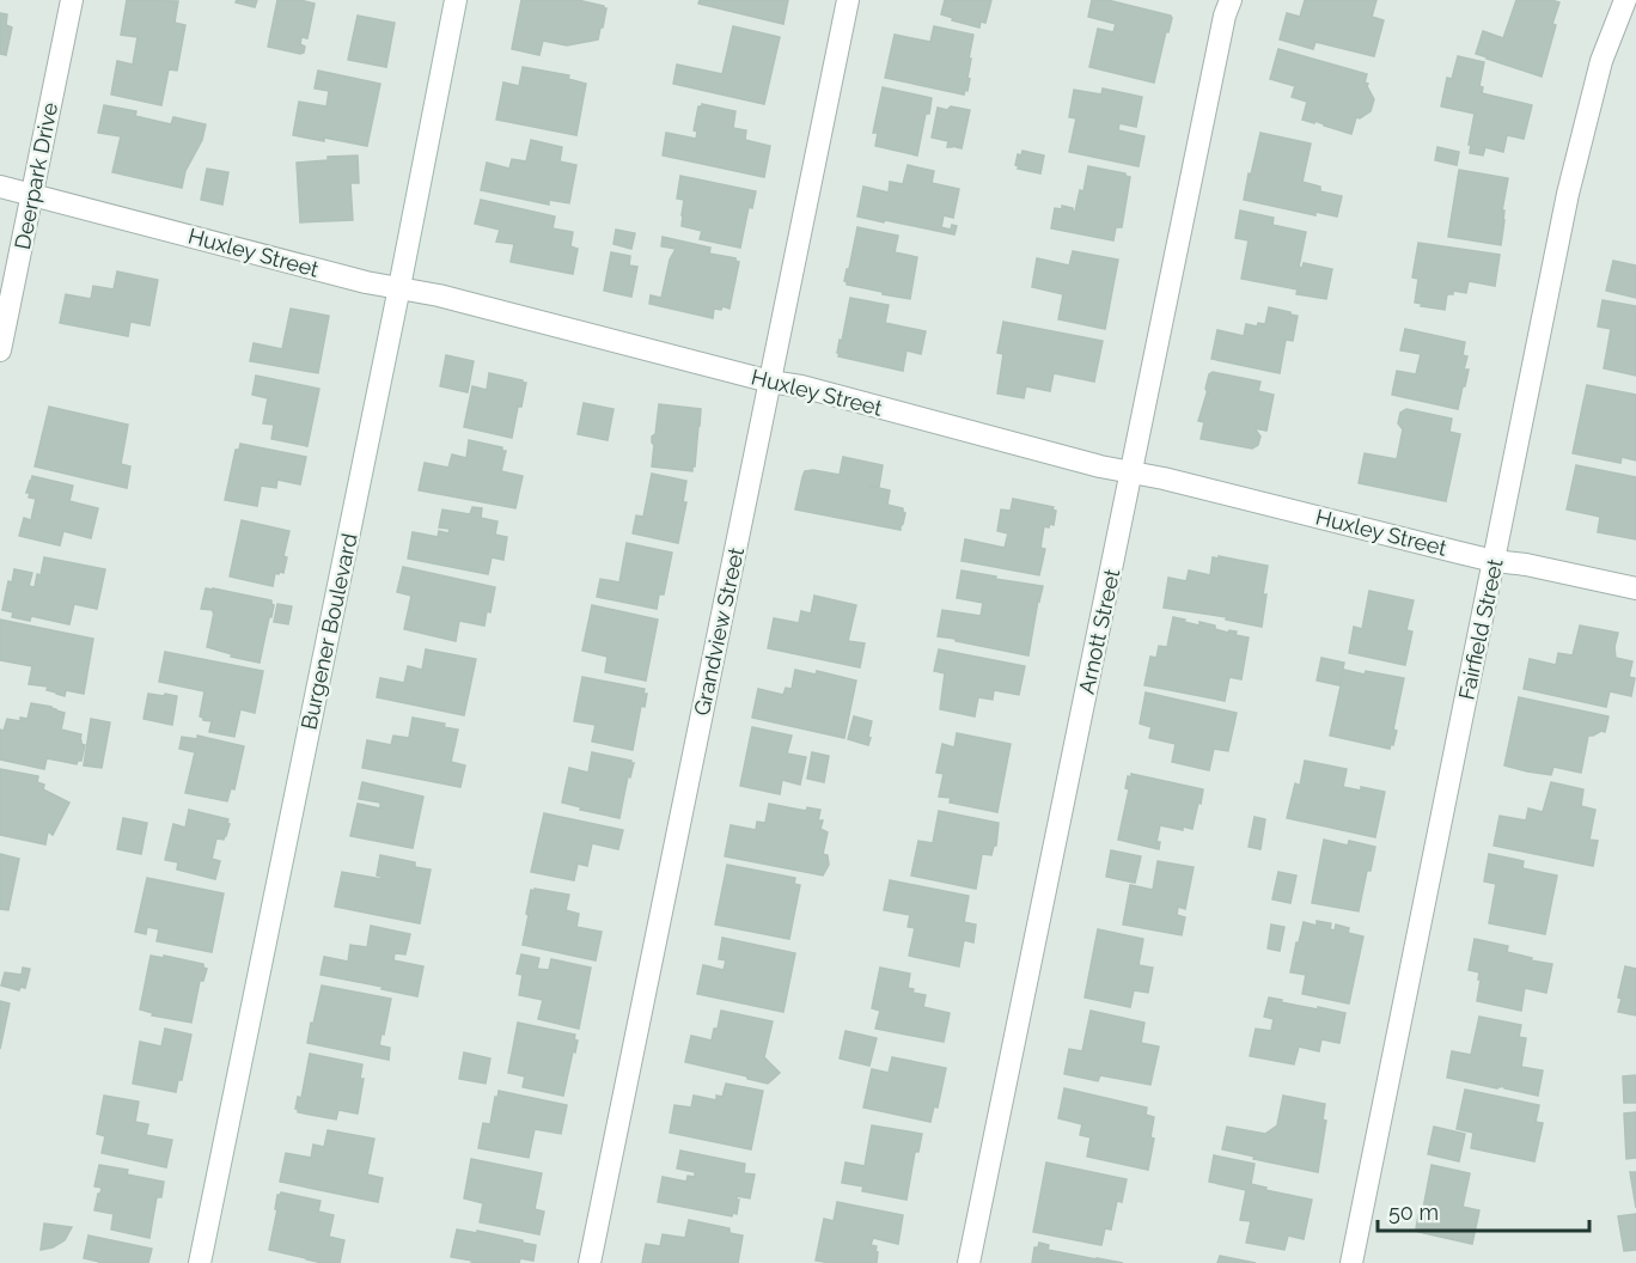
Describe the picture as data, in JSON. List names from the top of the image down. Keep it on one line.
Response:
{"streets":{"street":["Deerpark Drive","Huxley Street","Fairfield Street","Burgener Boulevard","Grandview Street","Arnott Street"]},"crossings":[["Deerpark Drive","Huxley Street"],["Huxley Street","Fairfield Street"],["Huxley Street","Burgener Boulevard"],["Huxley Street","Grandview Street"],["Huxley Street","Arnott Street"]],"scale_bar":"50 m"}
